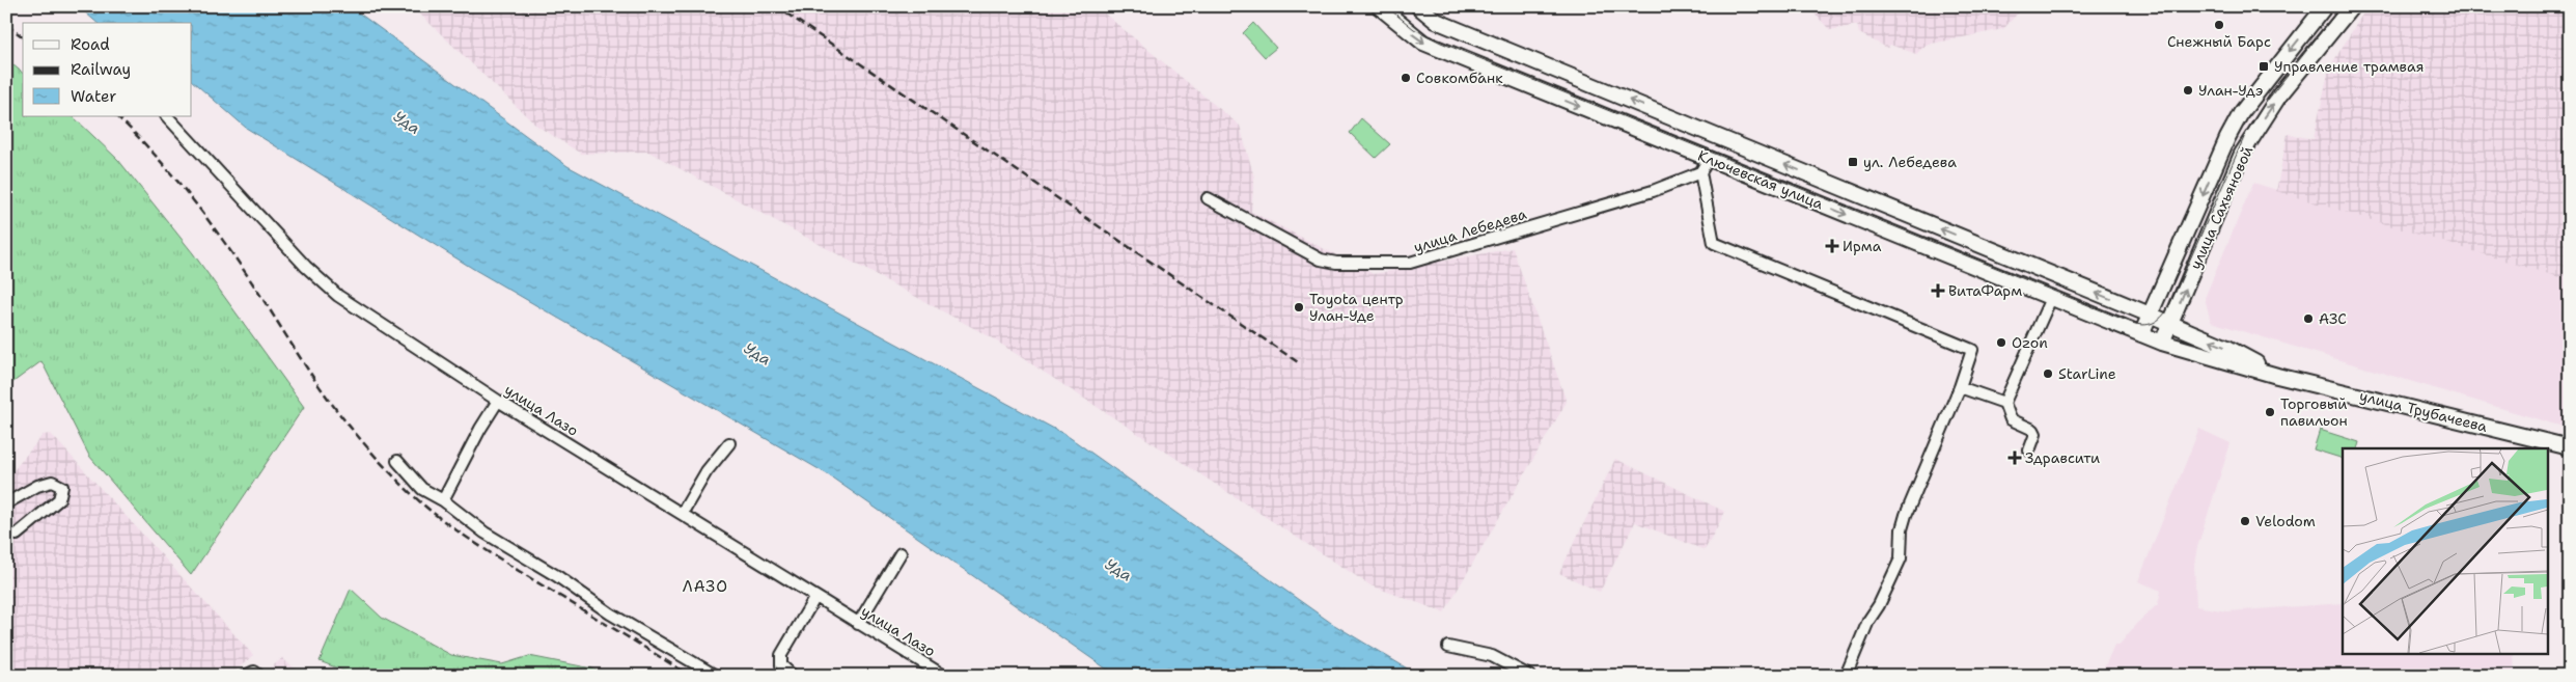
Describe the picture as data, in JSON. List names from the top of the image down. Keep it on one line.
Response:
{"streets":{"main road":["Ключевская улица","улица Сахьяновой","улица Трубачеева"],"street":["улица Лебедева","улица Лазо"]},"crossings":[["Ключевская улица","улица Сахьяновой"],["Ключевская улица","улица Трубачеева"],["улица Сахьяновой","улица Трубачеева"]],"districts":["ЛАЗО"],"water":["Уда"],"places":{"other":["Снежный Барс","Совкомбанк","Улан-Удэ","Toyota центр Улан-Уде","АЗС","Ozon","StarLine","Торговый павильон","Velodom"],"transit":["Управление трамвая","ул. Лебедева"],"health":["Ирма","ВитаФарм","Здравсити"]},"legend":["Road","Railway","Water"]}
